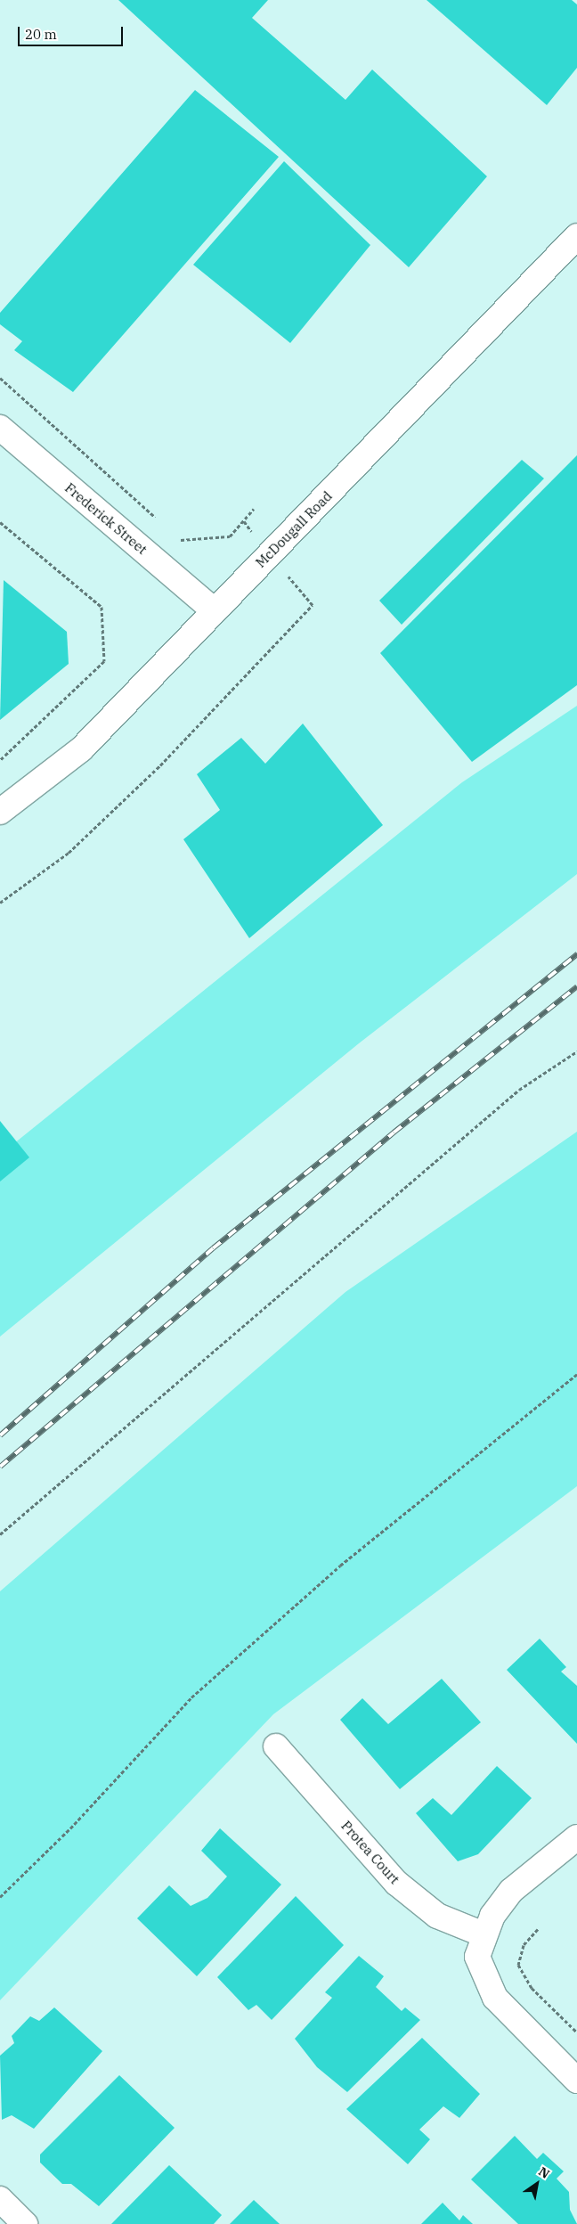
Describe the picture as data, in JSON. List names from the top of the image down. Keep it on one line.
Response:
{"streets":{"street":["Frederick Street","McDougall Road","Protea Court"]},"crossings":[["Frederick Street","McDougall Road"]],"scale_bar":"20 m","north":"top right"}
